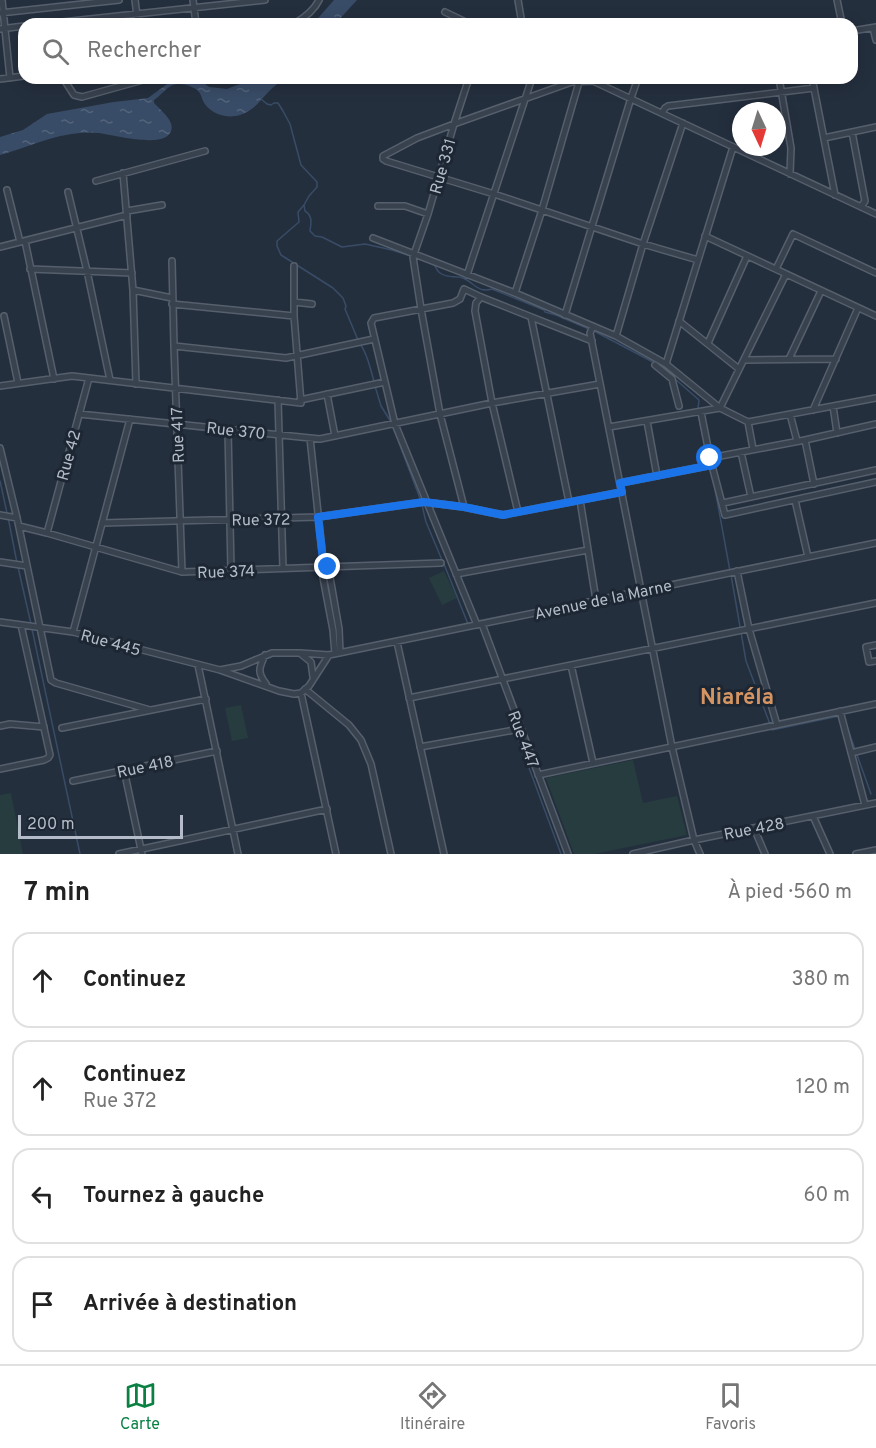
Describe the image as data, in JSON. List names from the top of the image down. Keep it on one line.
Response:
{"streets":{"street":["Rue 331","Rue 370","Rue 417","Rue 42","Rue 372","Rue 374","Avenue de la Marne","Rue 445","Rue 447","Rue 418","Rue 428"]},"crossings":[["Rue 370","Rue 417"],["Rue 370","Rue 42"],["Rue 370","Rue 447"],["Rue 417","Rue 372"],["Rue 417","Rue 374"],["Rue 42","Rue 374"],["Rue 372","Rue 447"],["Avenue de la Marne","Rue 445"],["Avenue de la Marne","Rue 447"]],"districts":["Niaréla"],"scale_bar":"200 m","north":"bottom","page":{"search":"Rechercher","scale":"200 m","heading":["7 min","À pied · 560 m"],"list":[["Continuez","380 m"],["Continuez","Rue 372","120 m"],["Tournez à gauche","60 m"],"Arrivée à destination"],"nav":["Carte","Itinéraire","Favoris"]}}
